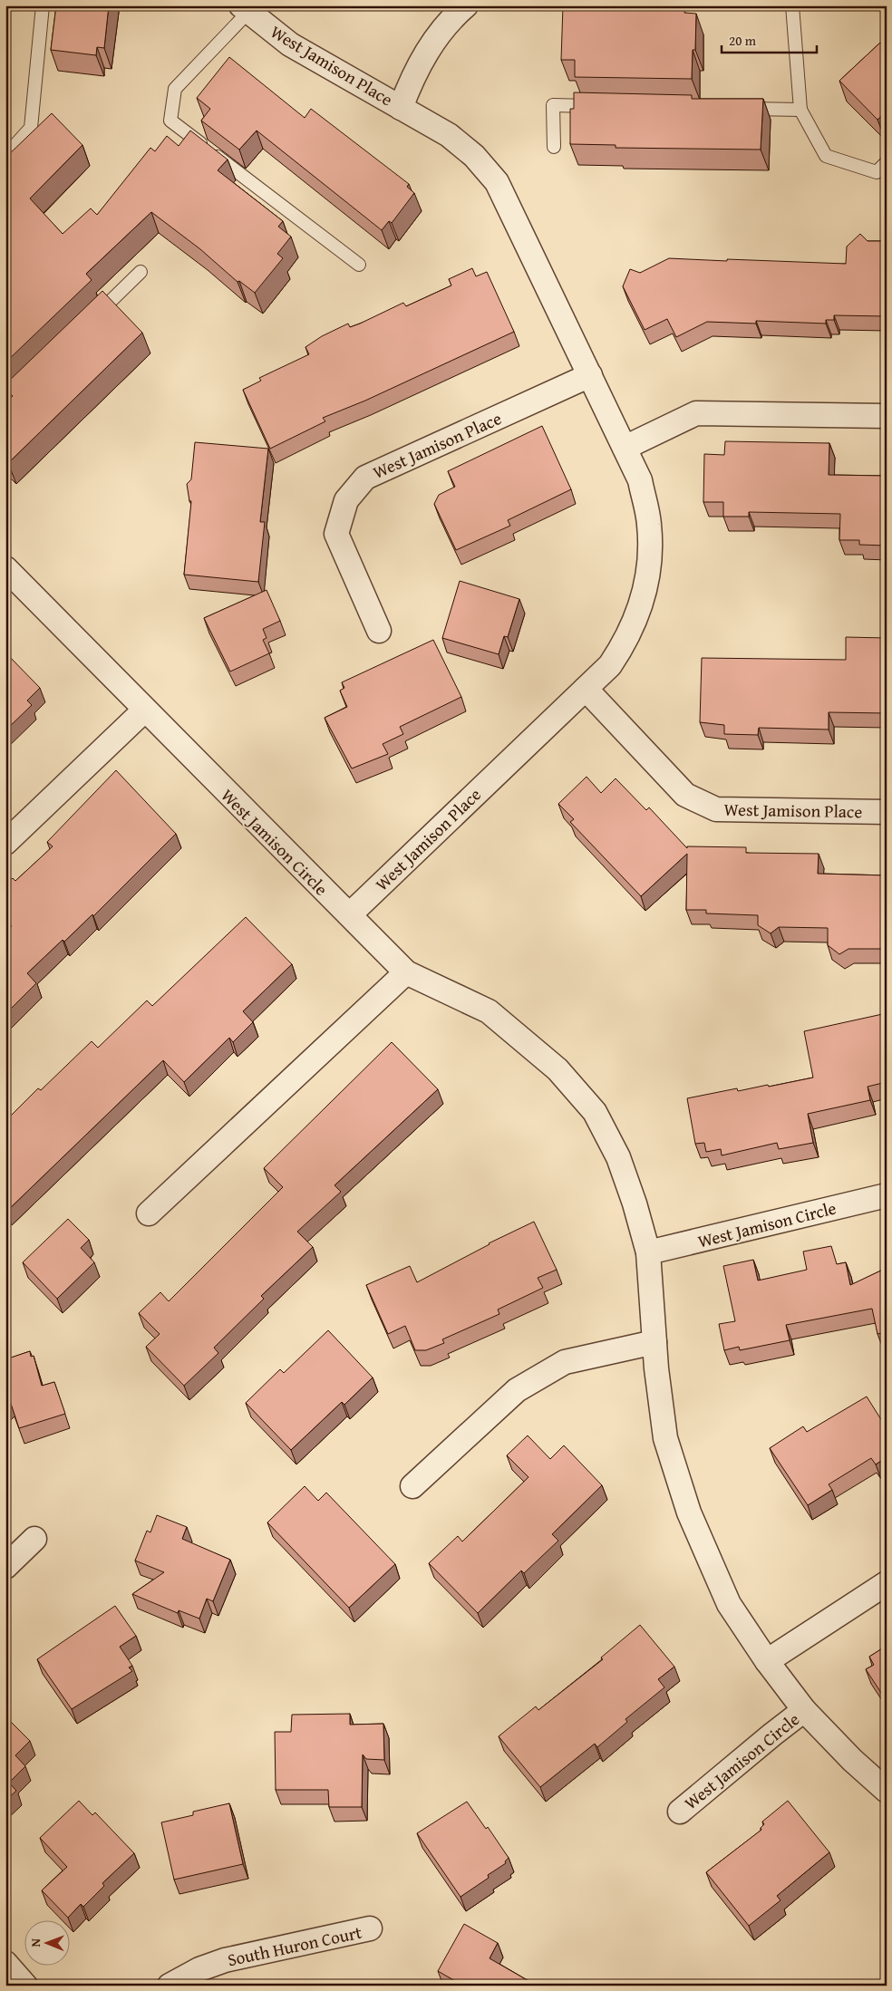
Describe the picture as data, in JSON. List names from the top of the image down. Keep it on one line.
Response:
{"streets":{"street":["West Jamison Place","West Jamison Circle","South Huron Court"]},"crossings":[["West Jamison Place","West Jamison Circle"]],"scale_bar":"20 m","north":"left"}
